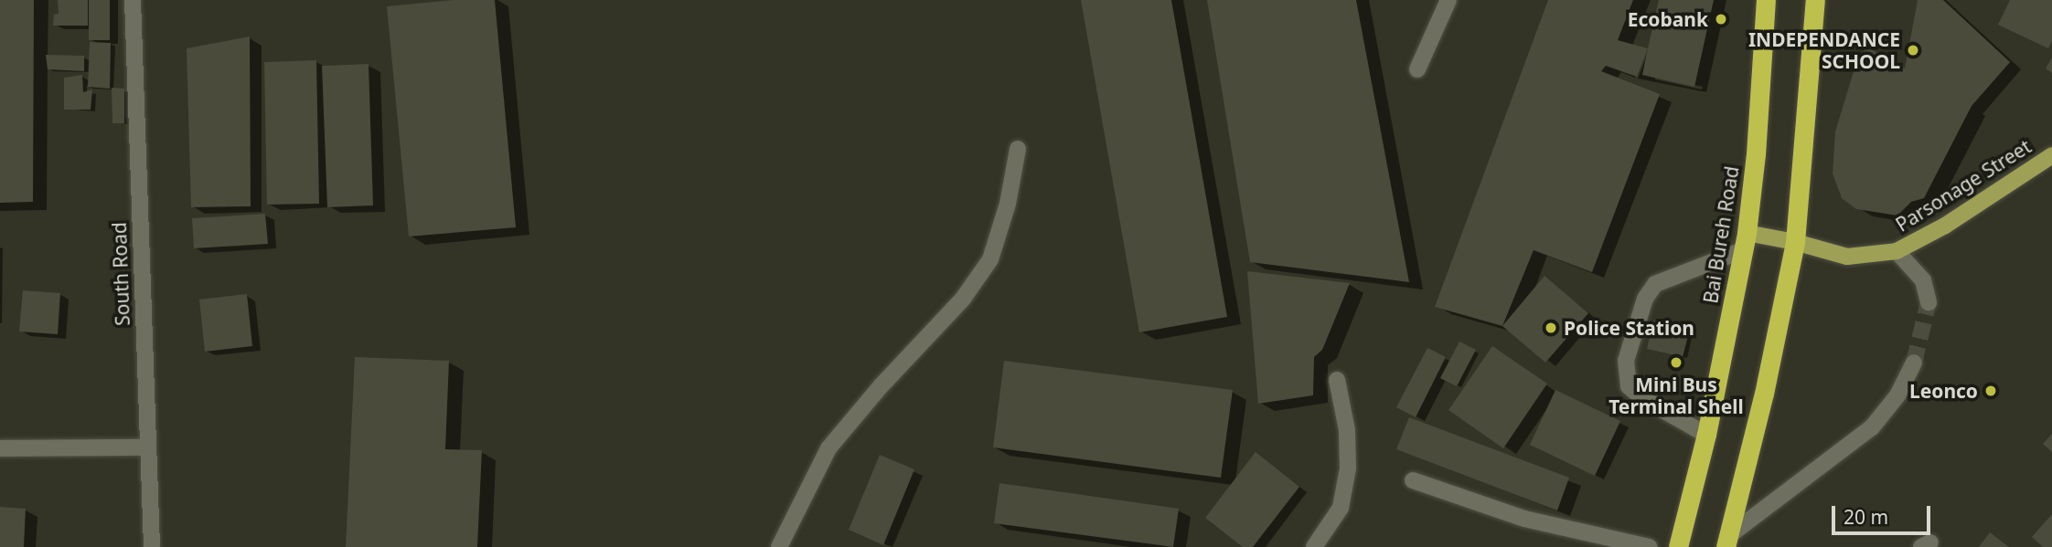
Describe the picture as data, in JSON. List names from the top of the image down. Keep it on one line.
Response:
{"streets":{"highway":["Bai Bureh Road"],"main road":["Parsonage Street"],"street":["South Road"]},"crossings":[["Parsonage Street","Bai Bureh Road"]],"places":["Ecobank","INDEPENDANCE SCHOOL","Police Station","Mini Bus Terminal Shell","Leonco"],"scale_bar":"20 m"}
